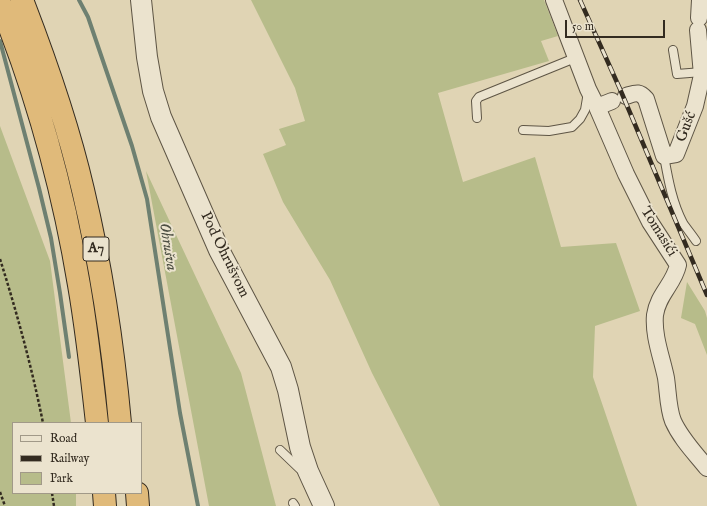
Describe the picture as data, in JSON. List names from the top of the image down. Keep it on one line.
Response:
{"streets":{"highway":["A7"],"street":["Gušć","Tomasići","Pod Ohrušvom"]},"crossings":[["Gušć","Tomasići"]],"water":["Ohrušva"],"legend":["Road","Railway","Park"],"scale_bar":"50 m"}
